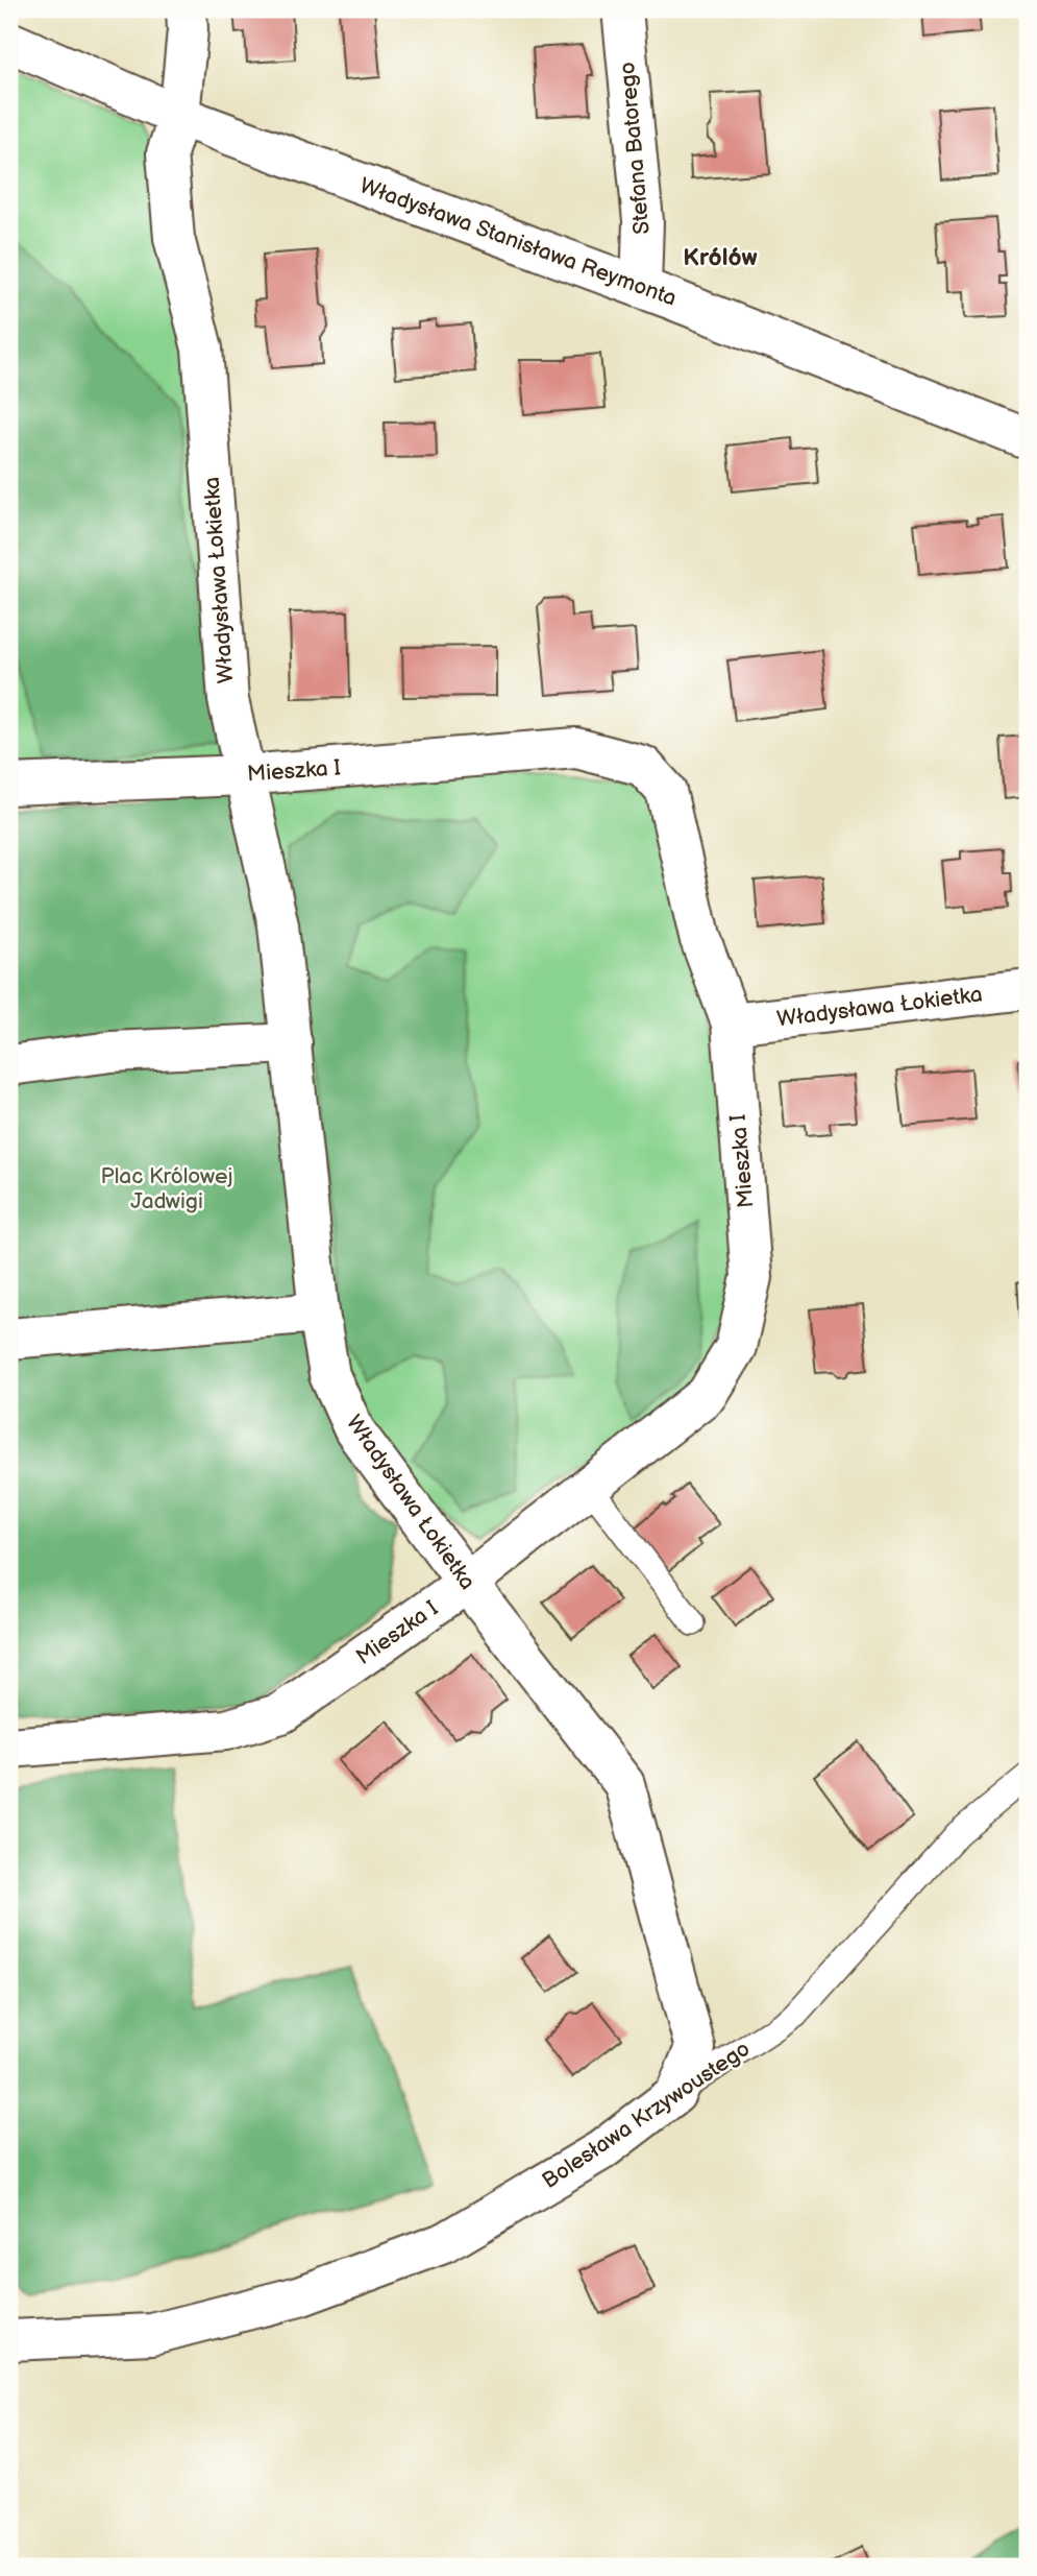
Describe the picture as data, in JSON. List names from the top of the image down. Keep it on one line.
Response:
{"streets":{"street":["Stefana Batorego","Władysława Stanisława Reymonta","Władysława Łokietka","Mieszka I","Bolesława Krzywoustego"]},"crossings":[["Stefana Batorego","Władysława Stanisława Reymonta"],["Władysława Stanisława Reymonta","Władysława Łokietka"],["Władysława Łokietka","Mieszka I"],["Władysława Łokietka","Bolesława Krzywoustego"]],"districts":["Królów"],"parks":["Plac Królowej Jadwigi"]}
